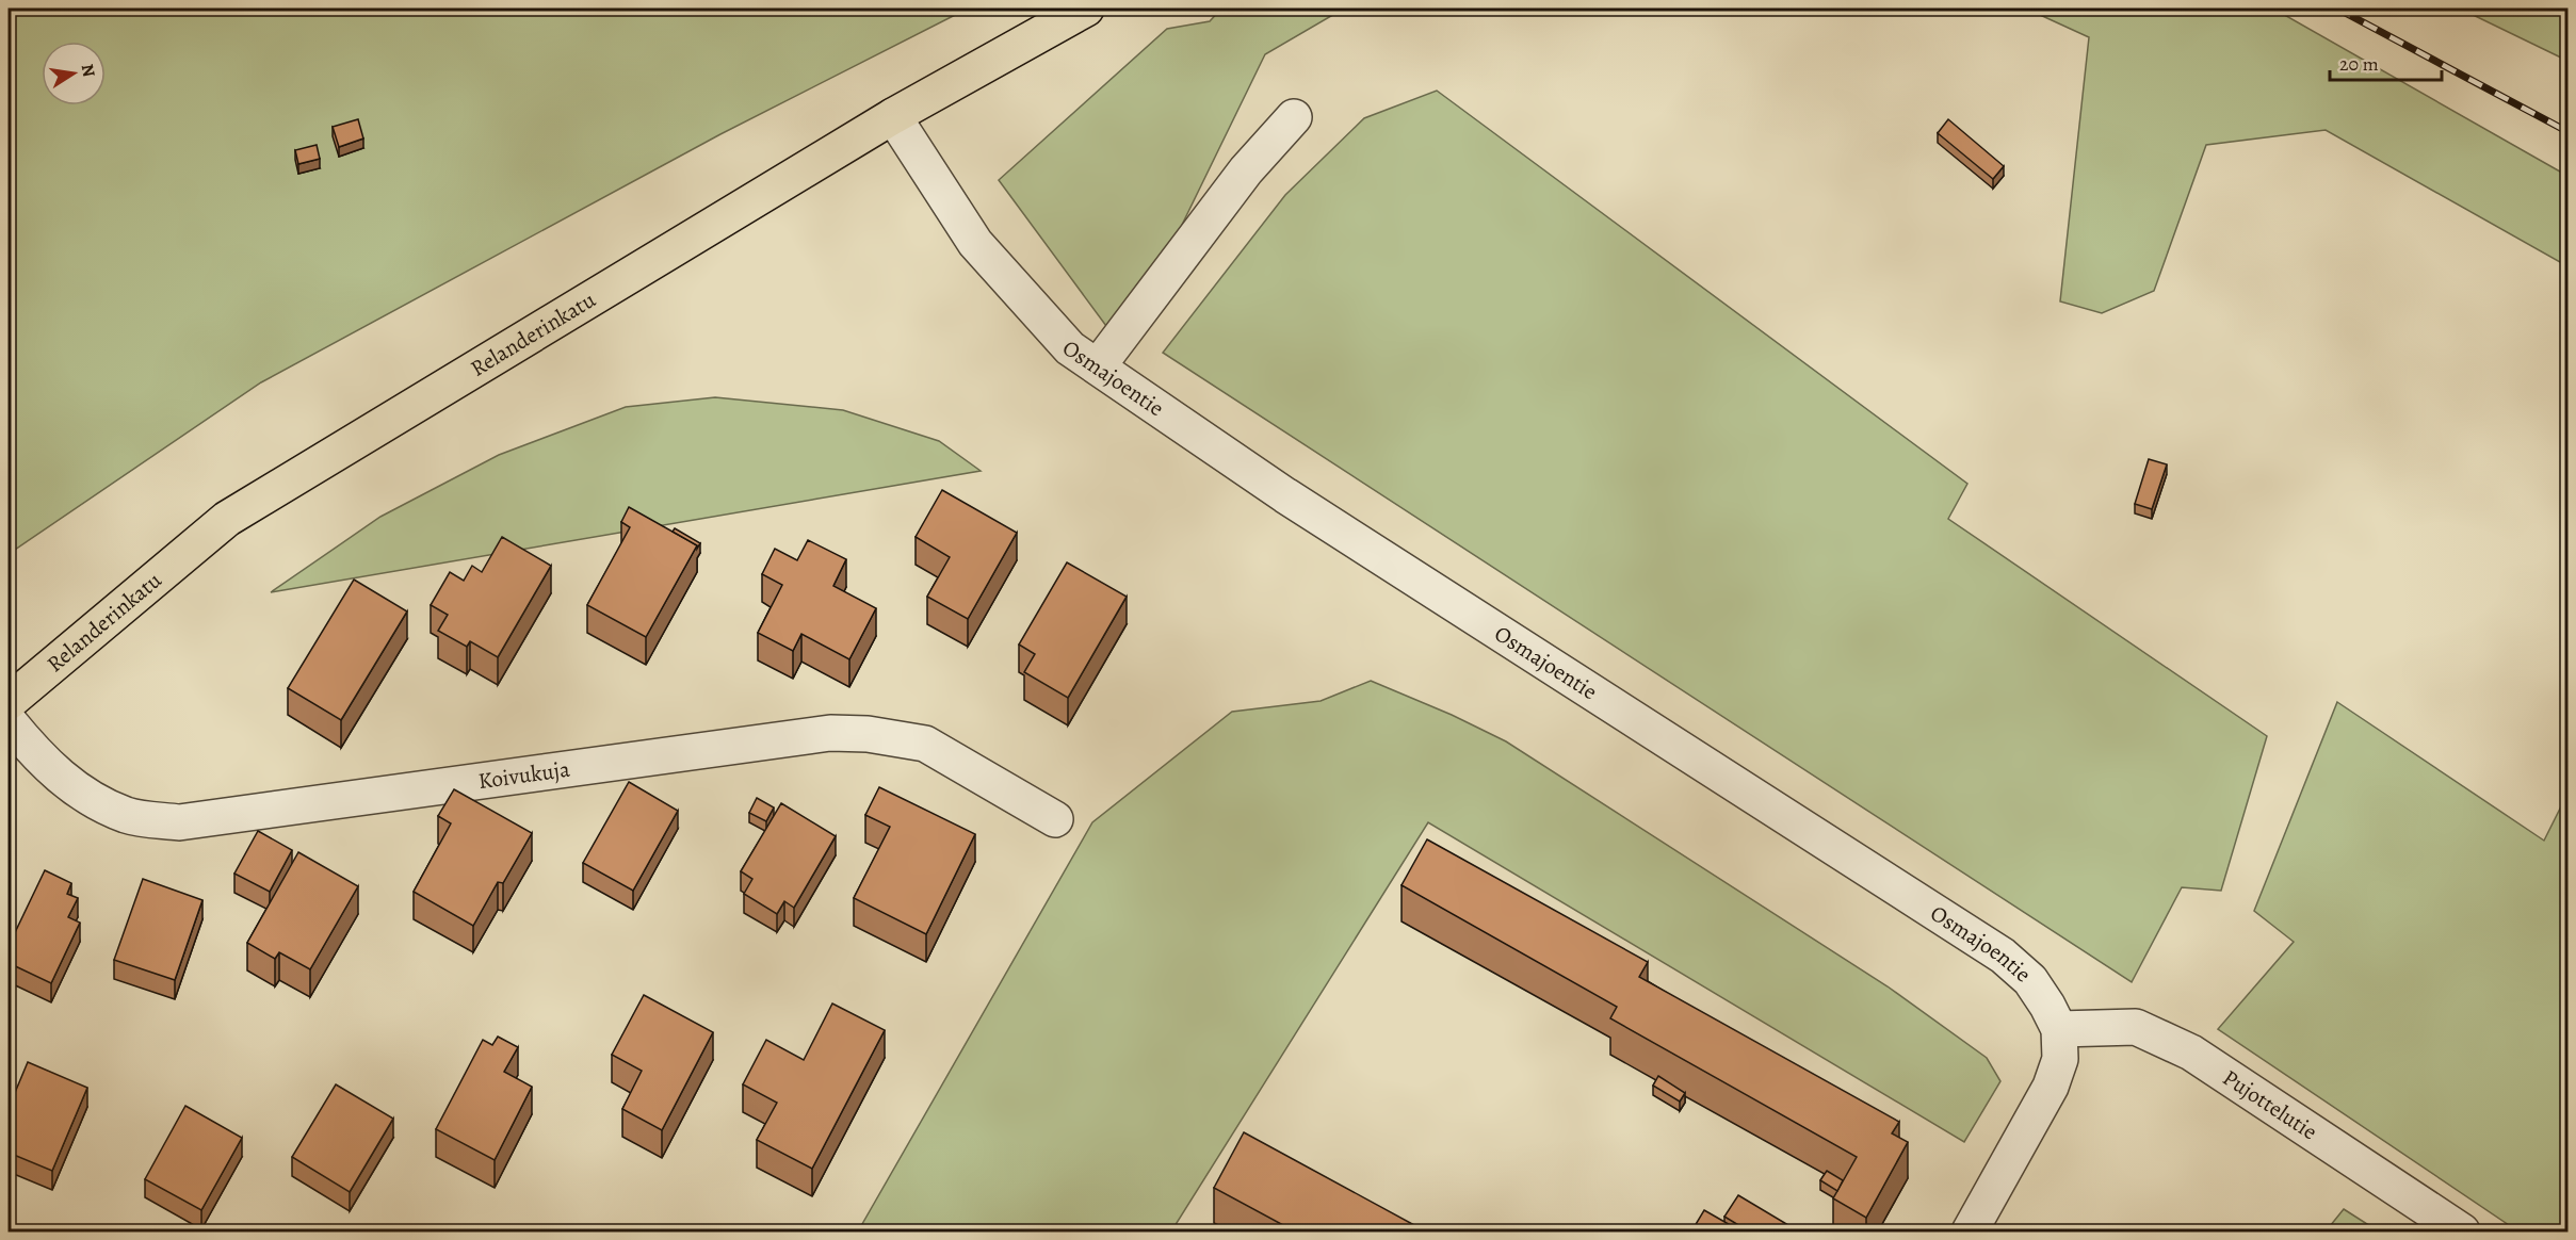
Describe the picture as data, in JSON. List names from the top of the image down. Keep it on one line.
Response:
{"streets":{"main road":["Relanderinkatu"],"street":["Osmajoentie","Koivukuja","Pujottelutie"]},"crossings":[["Relanderinkatu","Osmajoentie"],["Osmajoentie","Pujottelutie"]],"scale_bar":"20 m","north":"right"}
